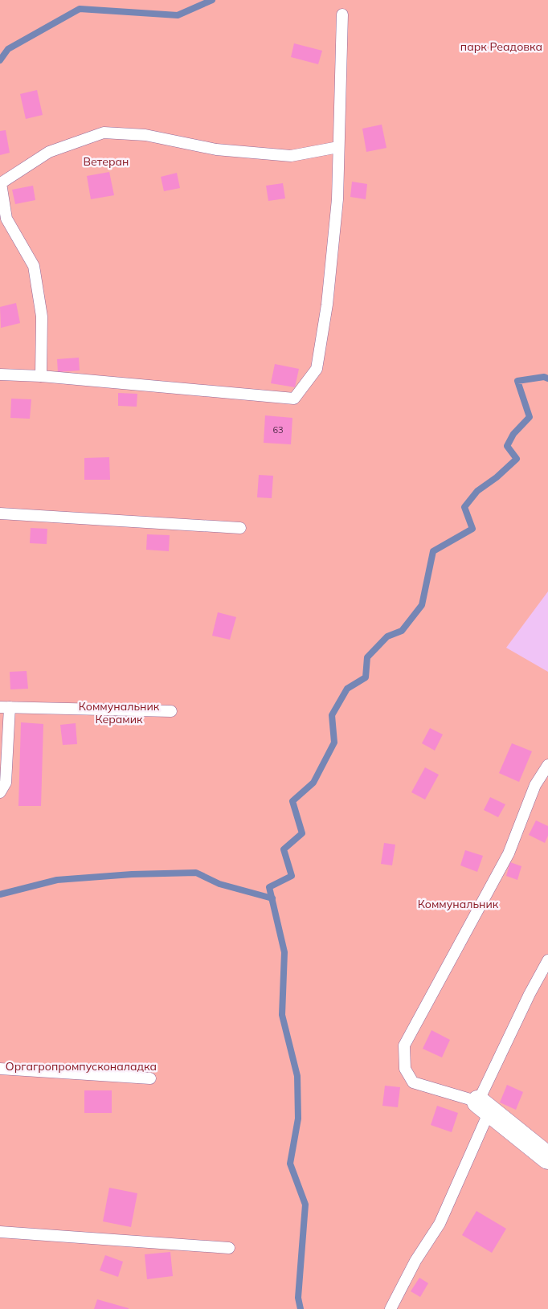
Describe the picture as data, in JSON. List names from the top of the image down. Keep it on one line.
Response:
{"parks":["парк Реадовка","Ветеран","Коммунальник Керамик","Коммунальник","Оргагропромпусконаладка"],"house_numbers":["63"]}
